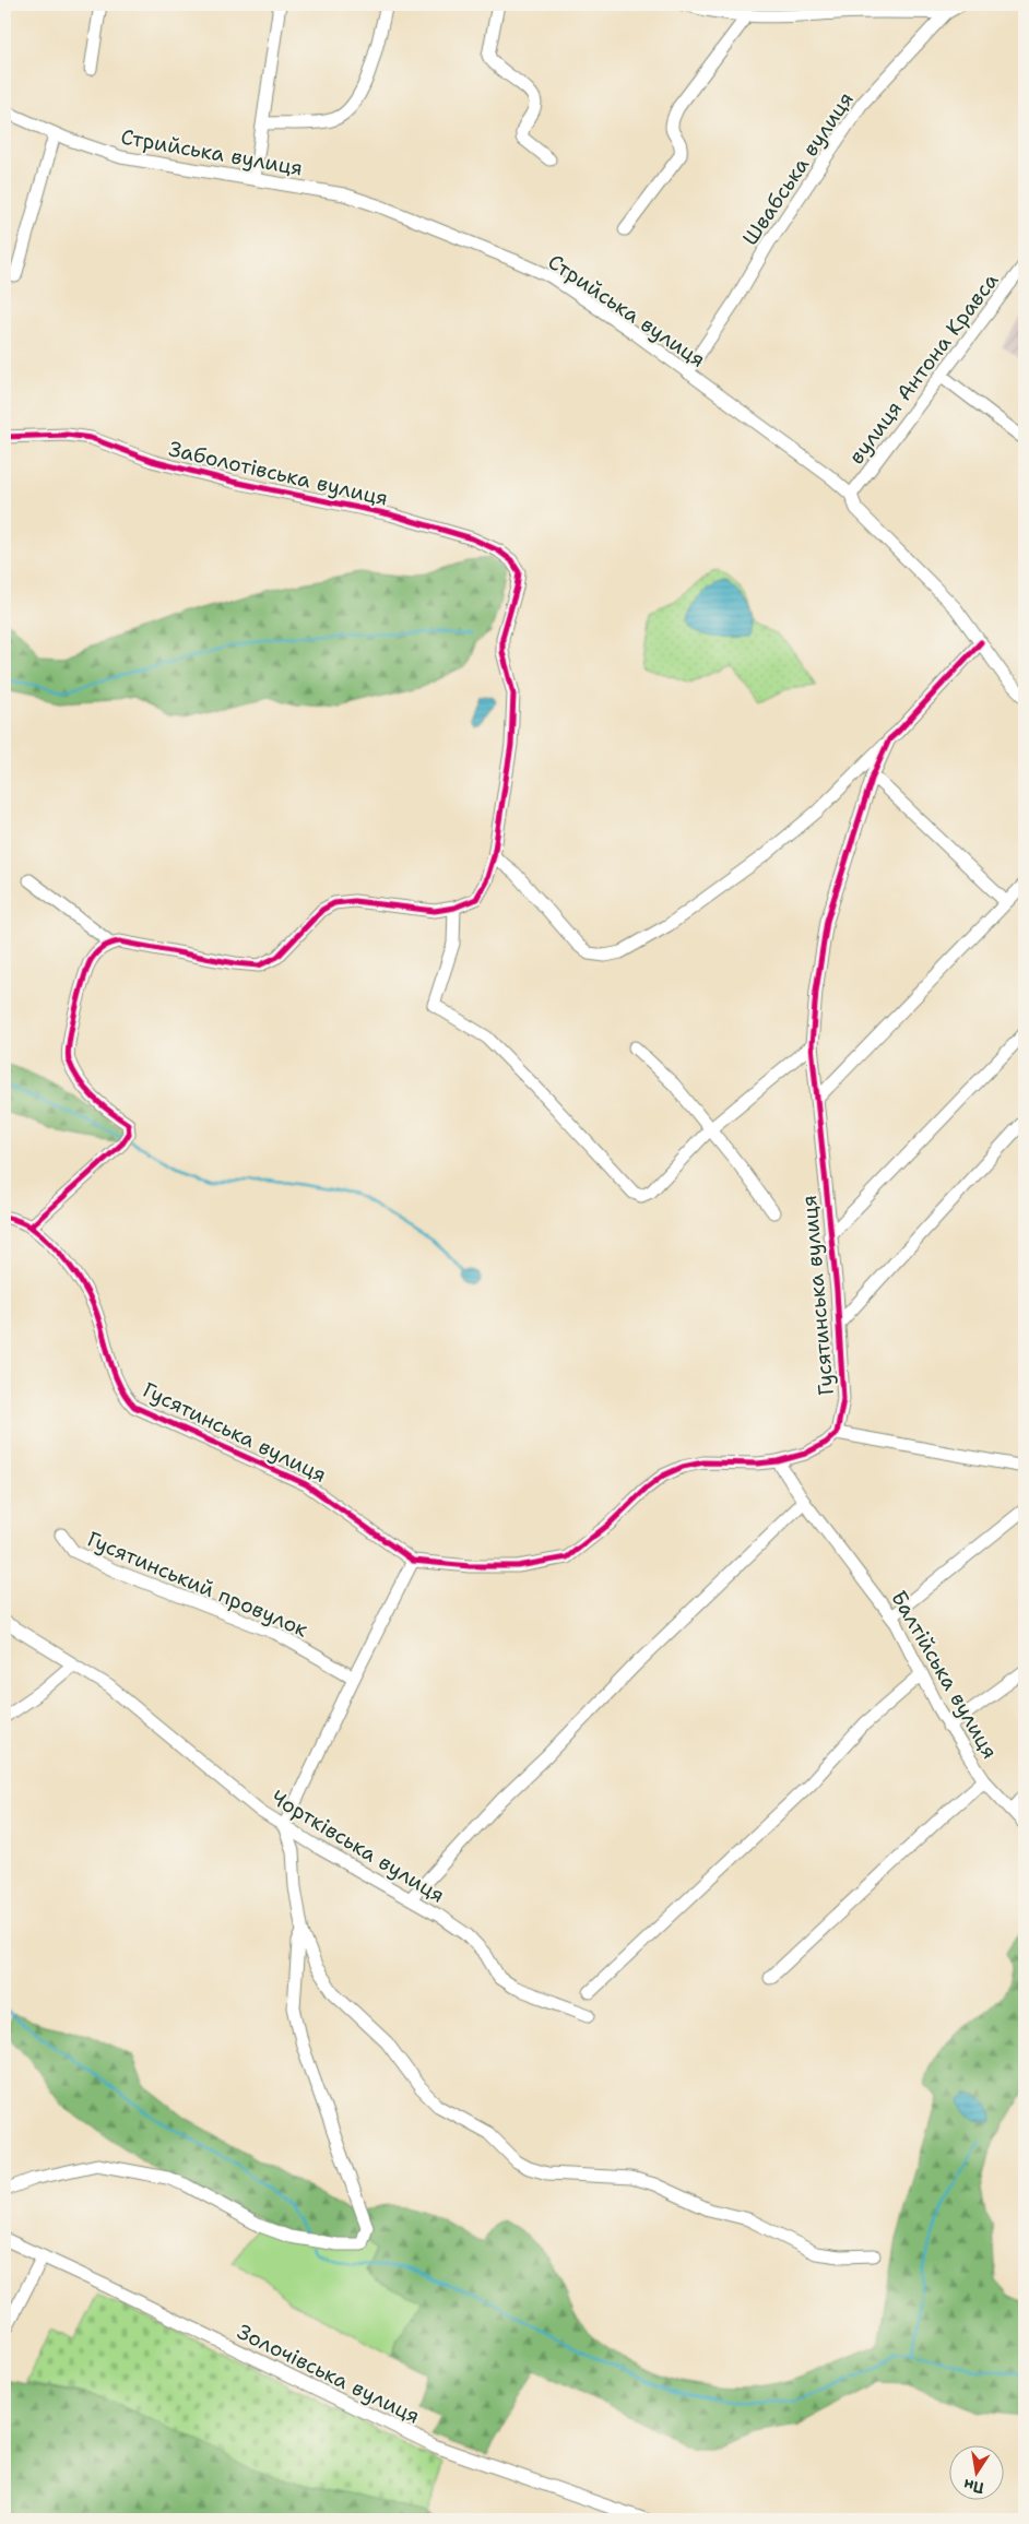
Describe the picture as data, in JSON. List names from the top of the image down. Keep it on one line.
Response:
{"streets":{"street":["Стрийська вулиця","Швабська вулиця","вулиця Антона Кравса","Заболотівська вулиця","Гусятинська вулиця","Гусятинський провулок","Балтійська вулиця","Чортківська вулиця","Золочівська вулиця"]},"crossings":[["Стрийська вулиця","Швабська вулиця"],["Стрийська вулиця","вулиця Антона Кравса"],["Гусятинська вулиця","Балтійська вулиця"]],"north":"bottom"}
